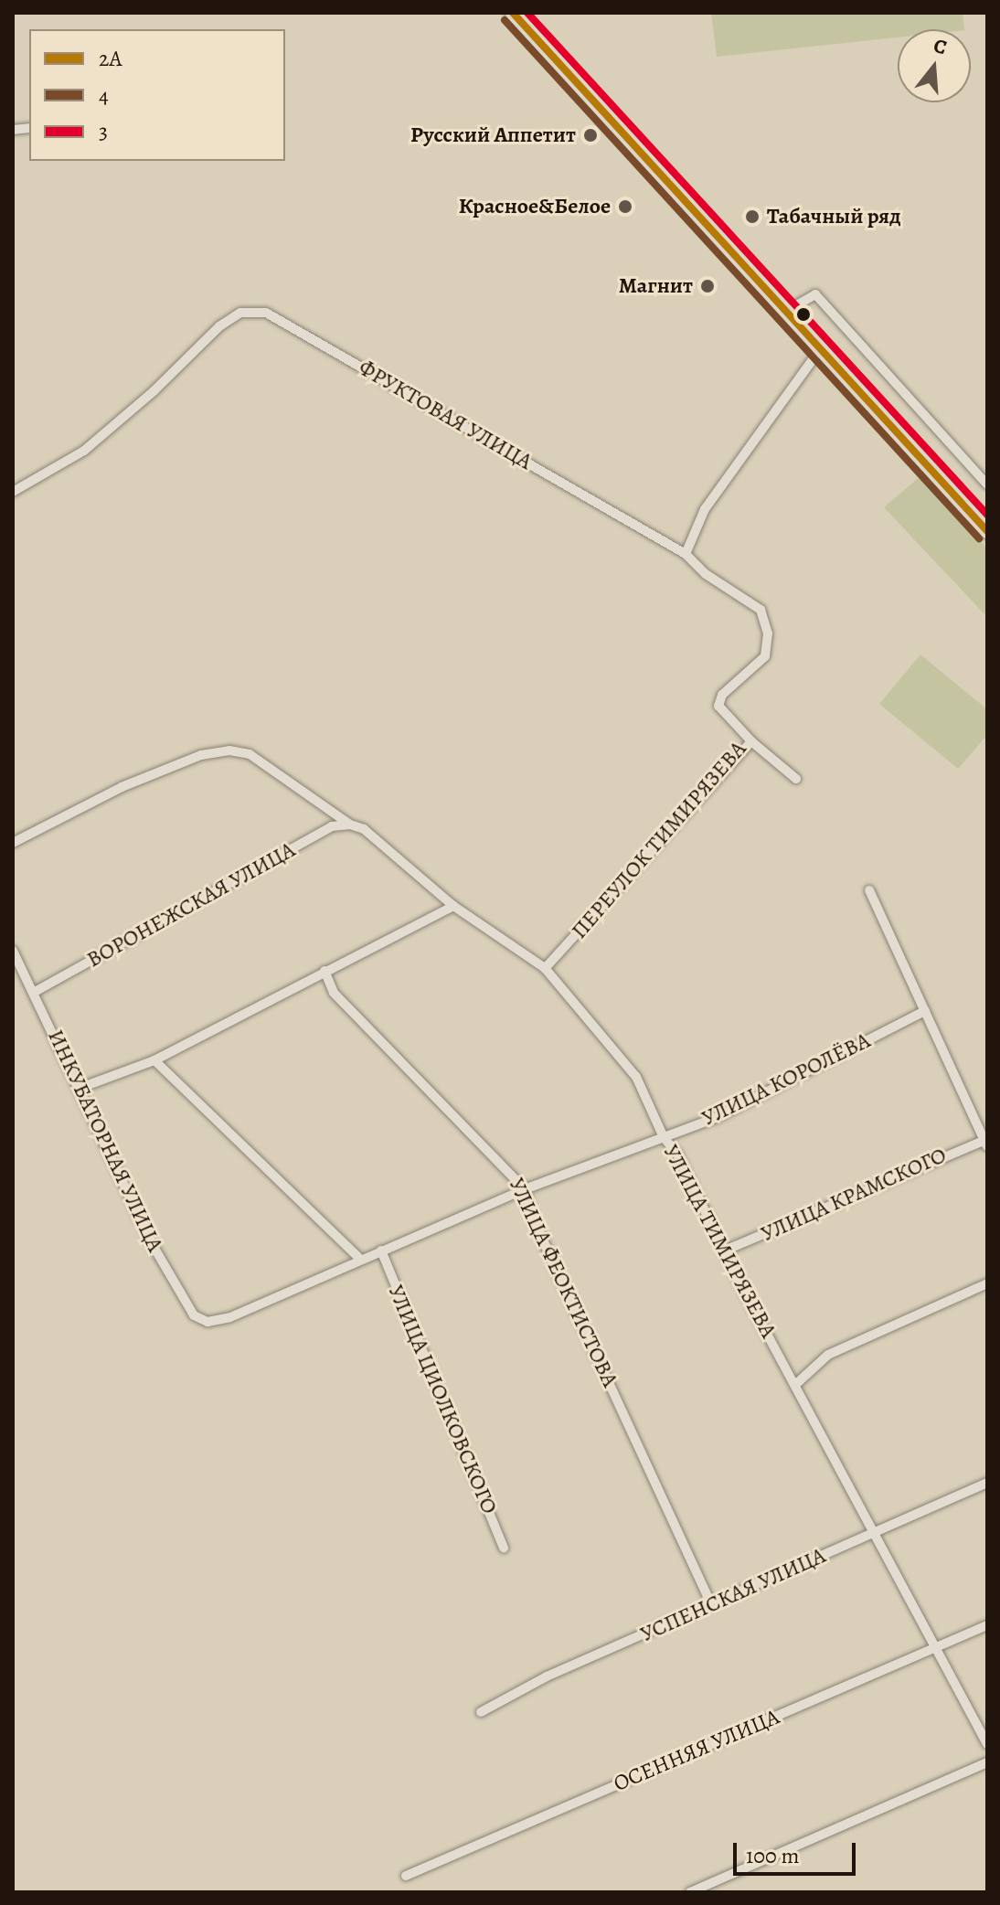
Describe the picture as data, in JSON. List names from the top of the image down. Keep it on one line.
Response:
{"streets":{"street":["ФРУКТОВАЯ УЛИЦА","ПЕРЕУЛОК ТИМИРЯЗЕВА","ВОРОНЕЖСКАЯ УЛИЦА","УЛИЦА КОРОЛЁВА","ИНКУБАТОРНАЯ УЛИЦА","УЛИЦА КРАМСКОГО","УЛИЦА ТИМИРЯЗЕВА","УЛИЦА ФЕОКТИСТОВА","УЛИЦА ЦИОЛКОВСКОГО","УСПЕНСКАЯ УЛИЦА","ОСЕННЯЯ УЛИЦА"]},"crossings":[["ФРУКТОВАЯ УЛИЦА","ПЕРЕУЛОК ТИМИРЯЗЕВА"],["ПЕРЕУЛОК ТИМИРЯЗЕВА","УЛИЦА ТИМИРЯЗЕВА"],["ВОРОНЕЖСКАЯ УЛИЦА","ИНКУБАТОРНАЯ УЛИЦА"],["ВОРОНЕЖСКАЯ УЛИЦА","УЛИЦА ТИМИРЯЗЕВА"],["УЛИЦА КОРОЛЁВА","ИНКУБАТОРНАЯ УЛИЦА"],["УЛИЦА КОРОЛЁВА","УЛИЦА ТИМИРЯЗЕВА"],["УЛИЦА КОРОЛЁВА","УЛИЦА ФЕОКТИСТОВА"],["УЛИЦА КОРОЛЁВА","УЛИЦА ЦИОЛКОВСКОГО"],["УЛИЦА КРАМСКОГО","УЛИЦА ТИМИРЯЗЕВА"],["УЛИЦА ТИМИРЯЗЕВА","УСПЕНСКАЯ УЛИЦА"],["УЛИЦА ТИМИРЯЗЕВА","ОСЕННЯЯ УЛИЦА"],["УЛИЦА ФЕОКТИСТОВА","УСПЕНСКАЯ УЛИЦА"]],"places":["Русский Аппетит","Красное&Белое","Табачный ряд","Магнит"],"lines":["transit line 2А","transit line 3","transit line 4"],"legend":["2А","4","3"],"scale_bar":"100 m","north":"top"}
